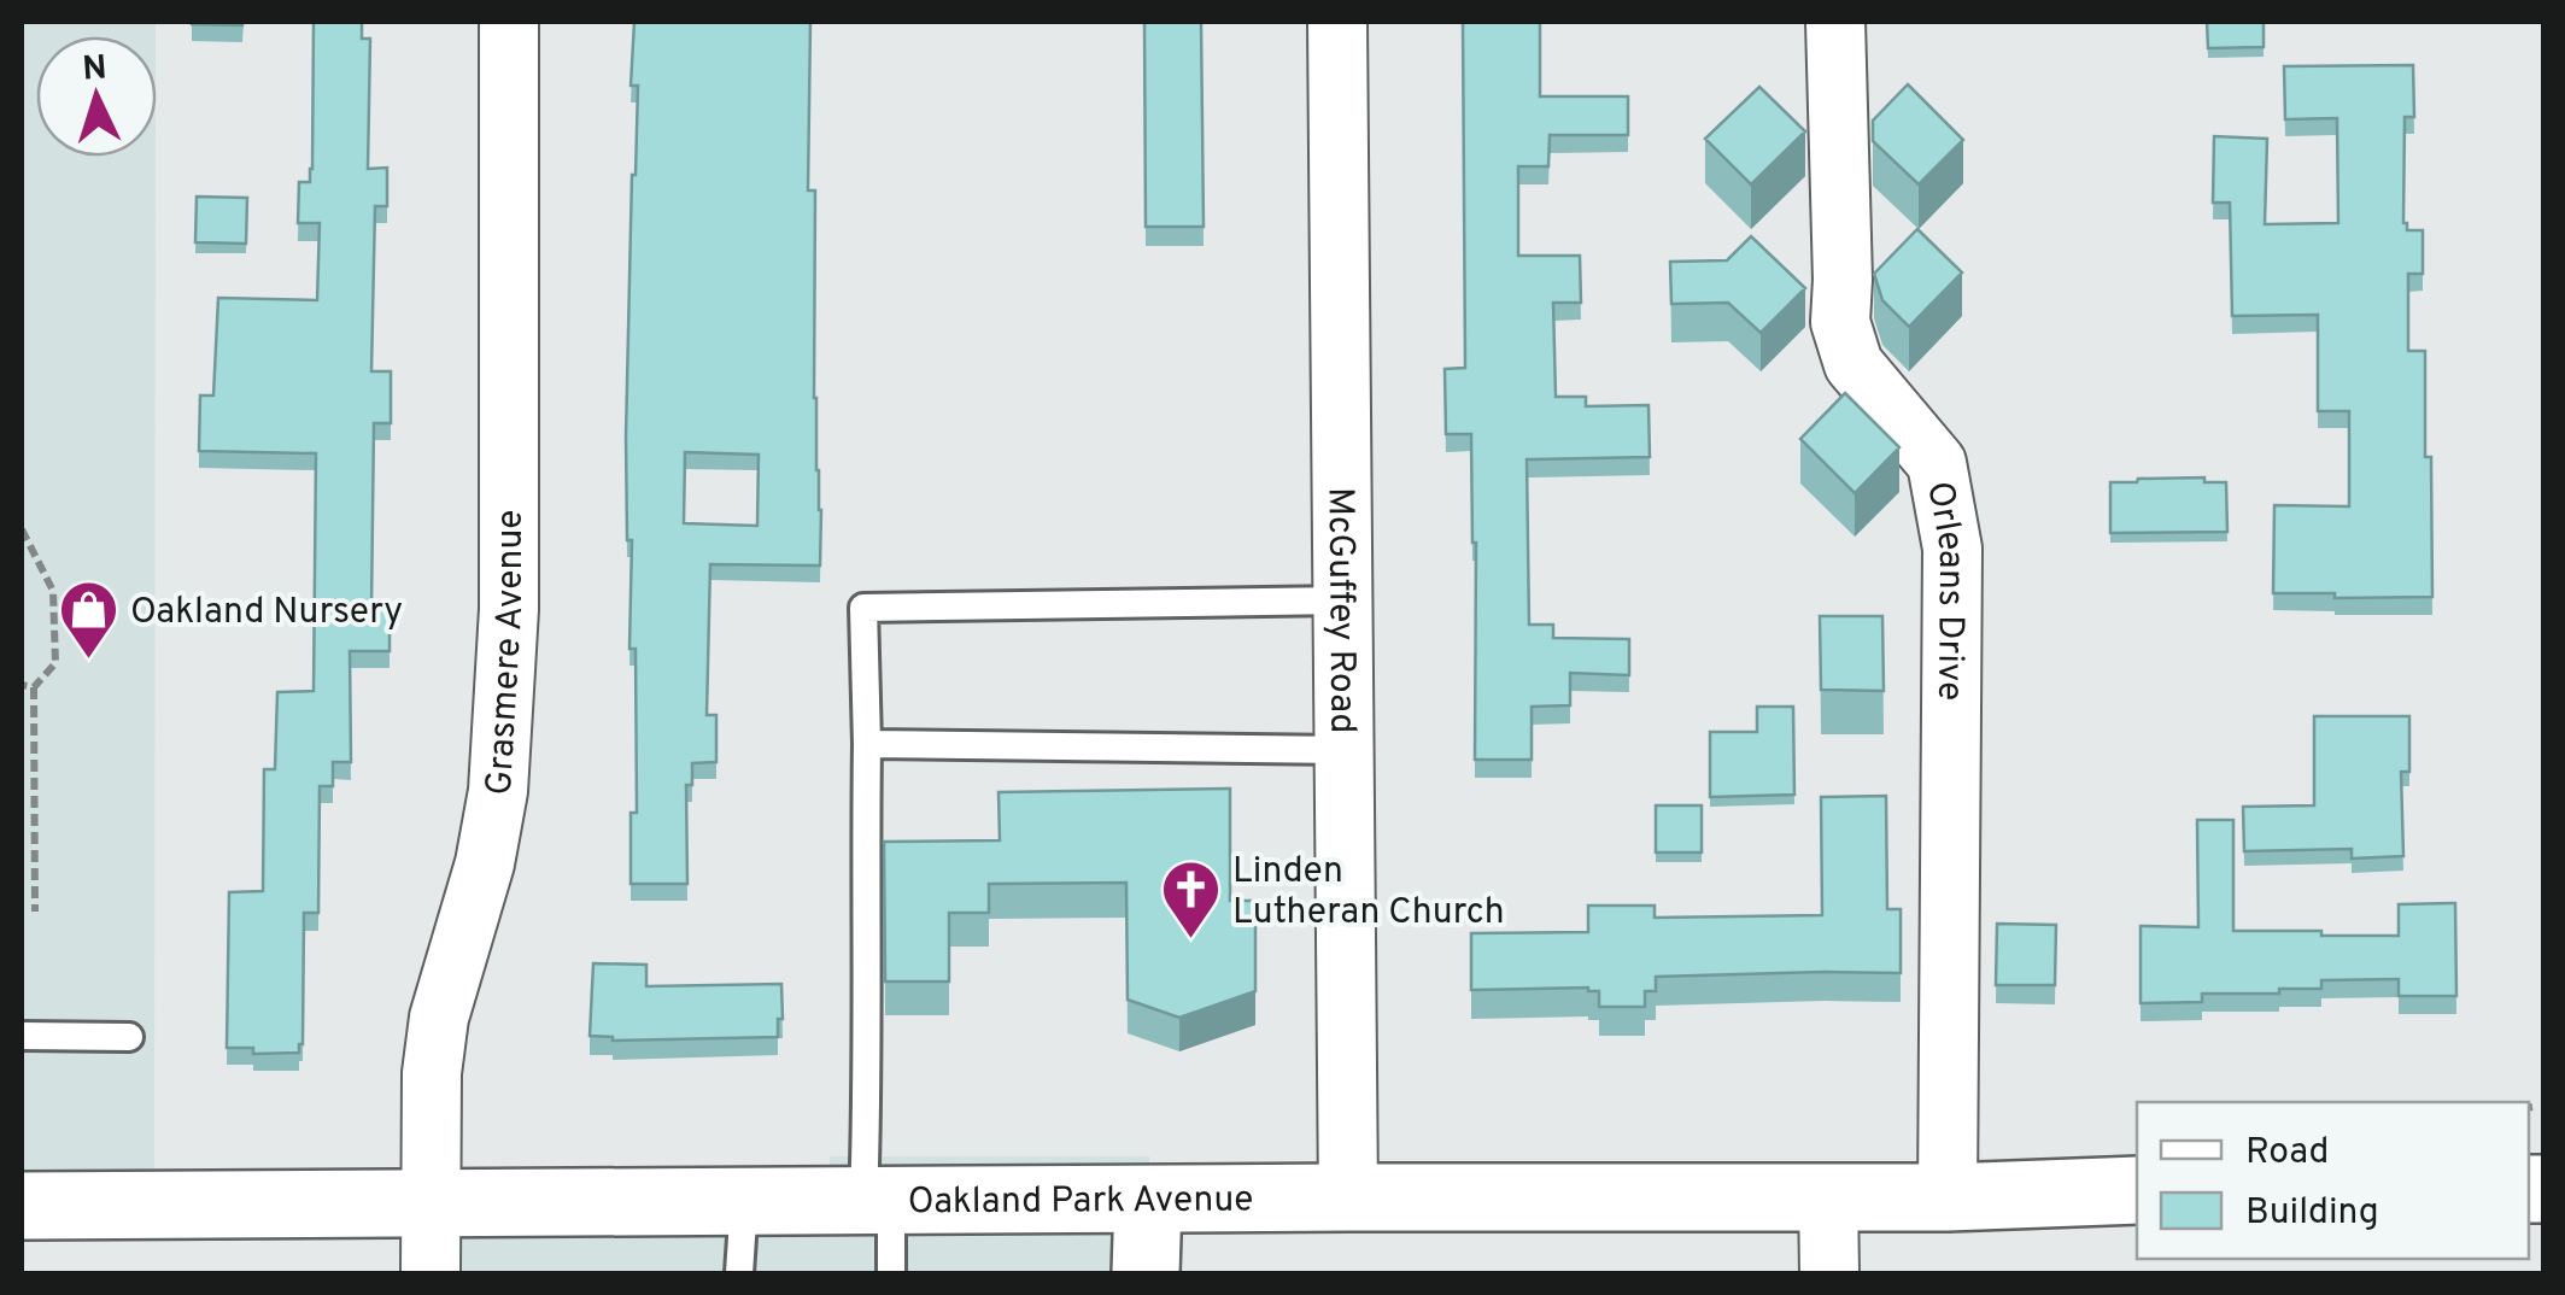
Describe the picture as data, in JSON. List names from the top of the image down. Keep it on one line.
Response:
{"streets":{"main road":["Oakland Park Avenue"],"street":["Orleans Drive","McGuffey Road","Grasmere Avenue"]},"crossings":[["Orleans Drive","Oakland Park Avenue"],["McGuffey Road","Oakland Park Avenue"],["Grasmere Avenue","Oakland Park Avenue"]],"places":{"shop":["Oakland Nursery"],"church":["Linden Lutheran Church"]},"legend":["Road","Building"],"north":"top"}
